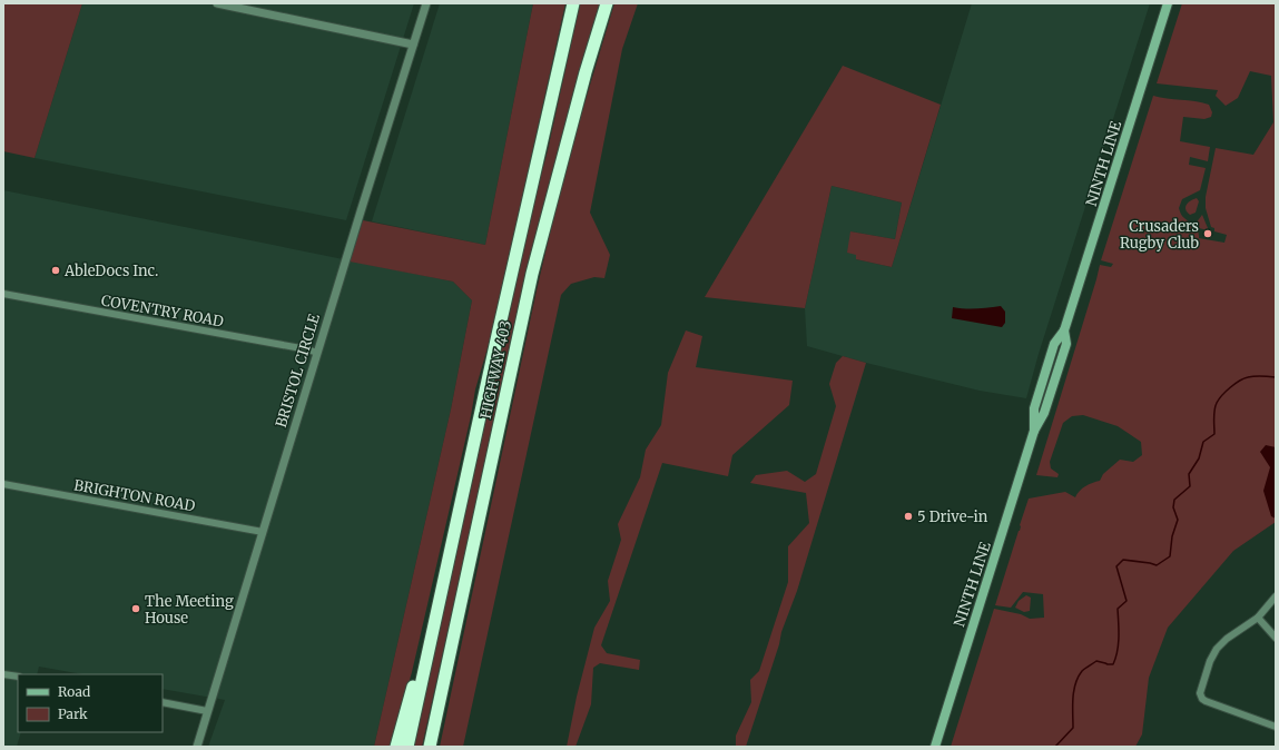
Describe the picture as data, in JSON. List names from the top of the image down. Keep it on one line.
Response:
{"streets":{"highway":["HIGHWAY 403"],"main road":["NINTH LINE"],"street":["COVENTRY ROAD","BRISTOL CIRCLE","BRIGHTON ROAD"]},"crossings":[["COVENTRY ROAD","BRISTOL CIRCLE"],["BRISTOL CIRCLE","BRIGHTON ROAD"]],"places":["Crusaders Rugby Club","AbleDocs Inc.","5 Drive-in","The Meeting House"],"legend":["Road","Park"]}
